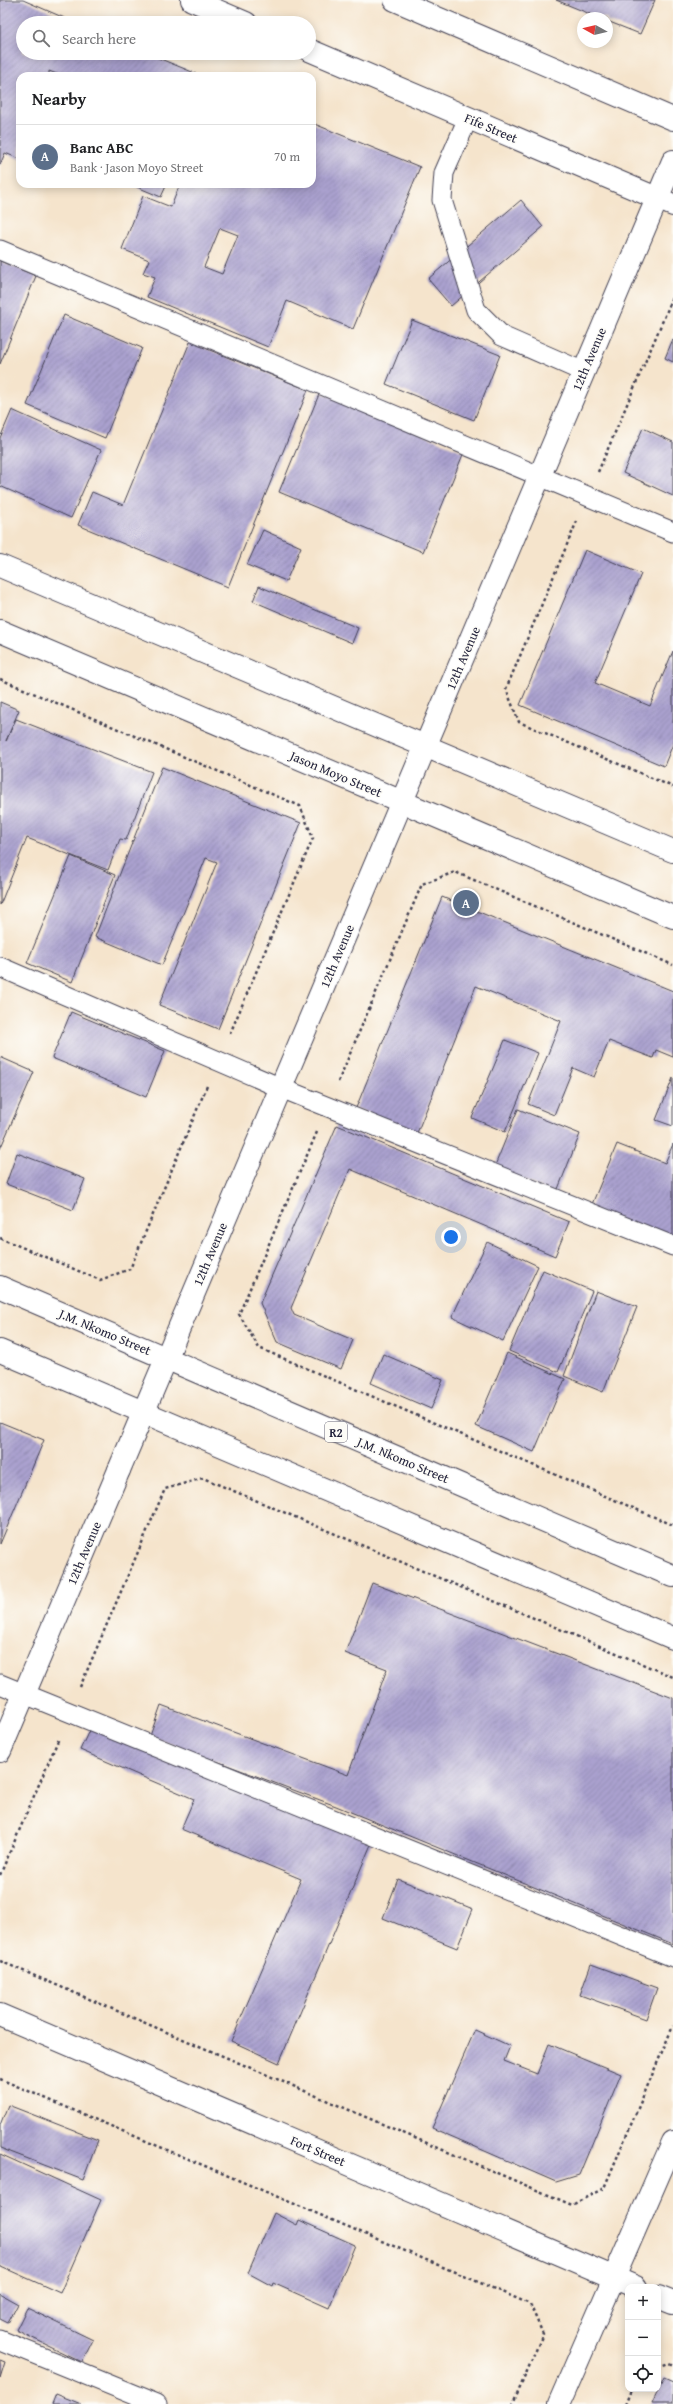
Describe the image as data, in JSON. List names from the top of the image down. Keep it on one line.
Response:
{"streets":{"main road":["Fife Street","12th Avenue","Jason Moyo Street","J.M. Nkomo Street","R2","Fort Street"]},"crossings":[["Fife Street","12th Avenue"],["12th Avenue","Jason Moyo Street"],["12th Avenue","J.M. Nkomo Street"]],"north":"left","page":{"search":"Search here","heading":"Nearby","list":[{"mark":"A","name":"Banc ABC","note":"Bank · Jason Moyo Street","value":"70 m"}],"pins":"A","map_buttons":["+","−"]}}
